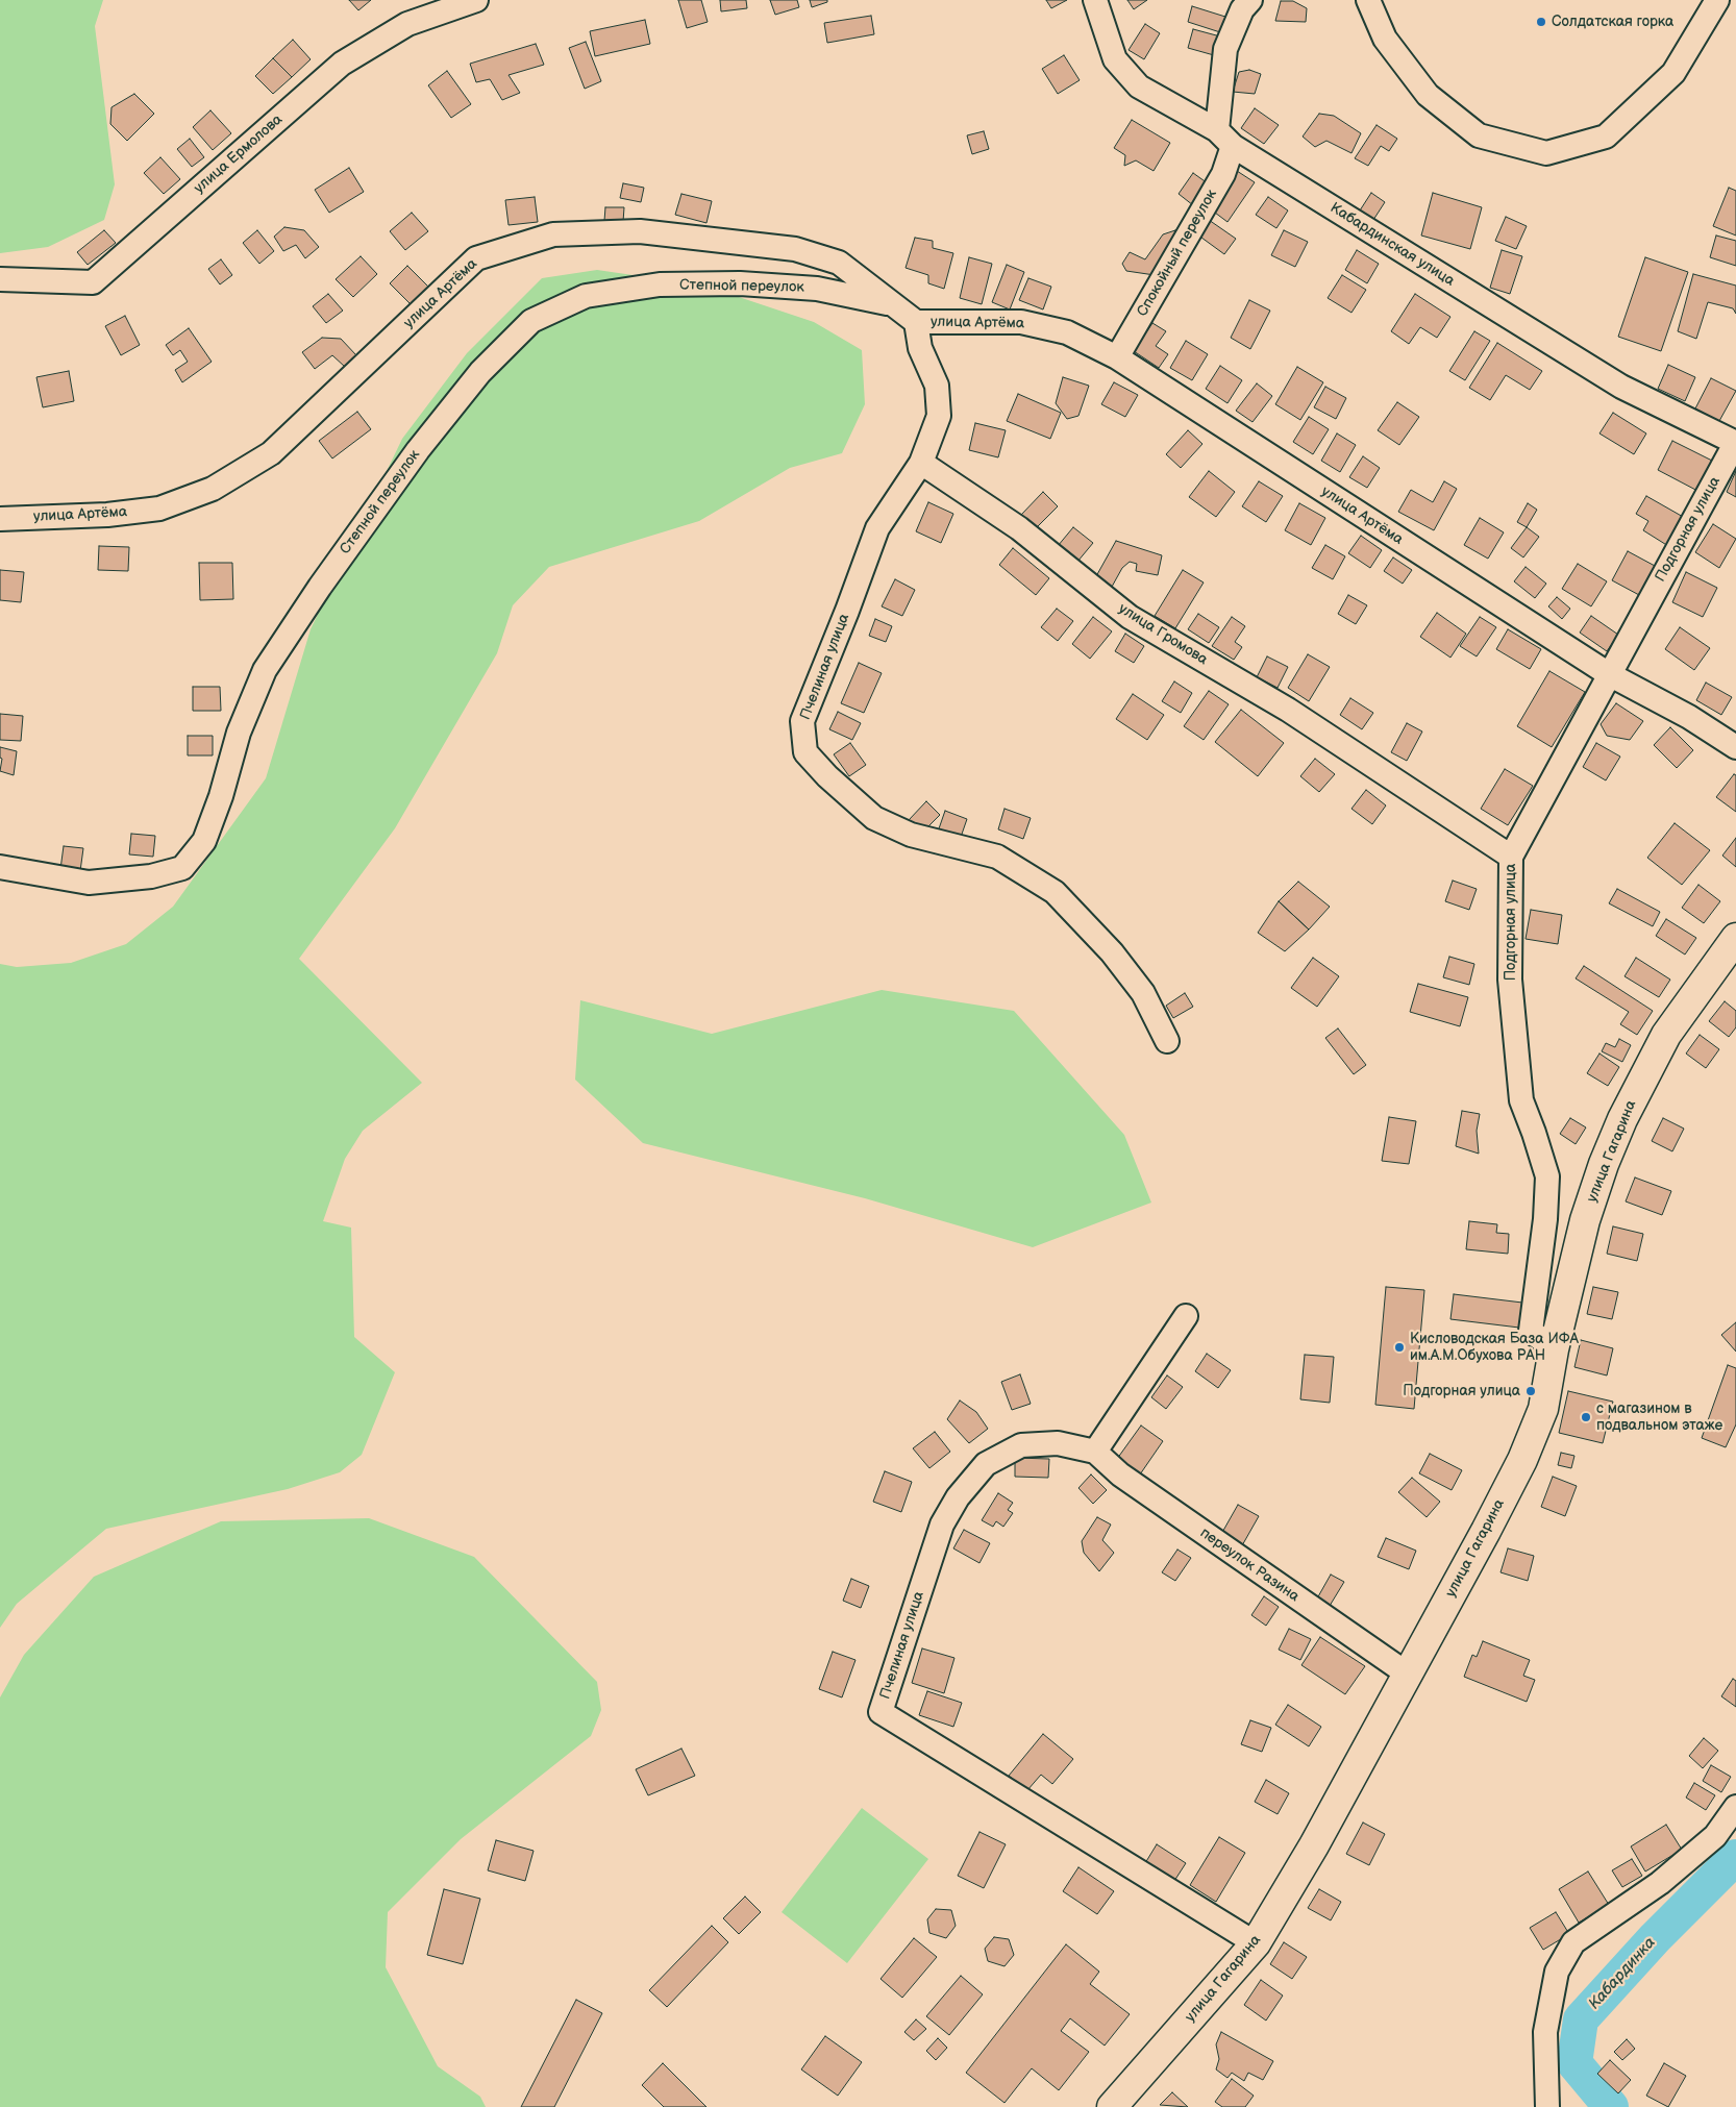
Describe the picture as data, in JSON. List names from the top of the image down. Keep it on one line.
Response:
{"streets":{"street":["улица Ермолова","Кабардинская улица","Спокойный переулок","Степной переулок","улица Артёма","Подгорная улица","улица Громова","Пчелиная улица","улица Гагарина","переулок Разина"]},"crossings":[["Кабардинская улица","Спокойный переулок"],["Кабардинская улица","Подгорная улица"],["Спокойный переулок","улица Артёма"],["Степной переулок","улица Артёма"],["улица Артёма","Подгорная улица"],["Подгорная улица","улица Громова"],["Подгорная улица","улица Гагарина"],["улица Громова","Пчелиная улица"],["Пчелиная улица","улица Гагарина"],["Пчелиная улица","переулок Разина"],["улица Гагарина","переулок Разина"]],"water":["Кабардинка"],"places":["Солдатская горка","Кисловодская База ИФА им.А.М.Обухова РАН","Подгорная улица","с магазином в подвальном этаже"]}
